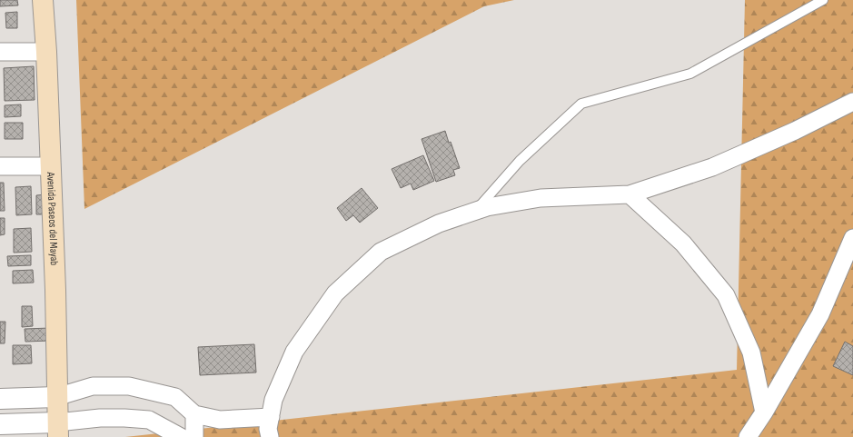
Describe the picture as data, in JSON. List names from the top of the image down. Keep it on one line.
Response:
{"streets":{"main road":["Avenida Paseos del Mayab"]}}
